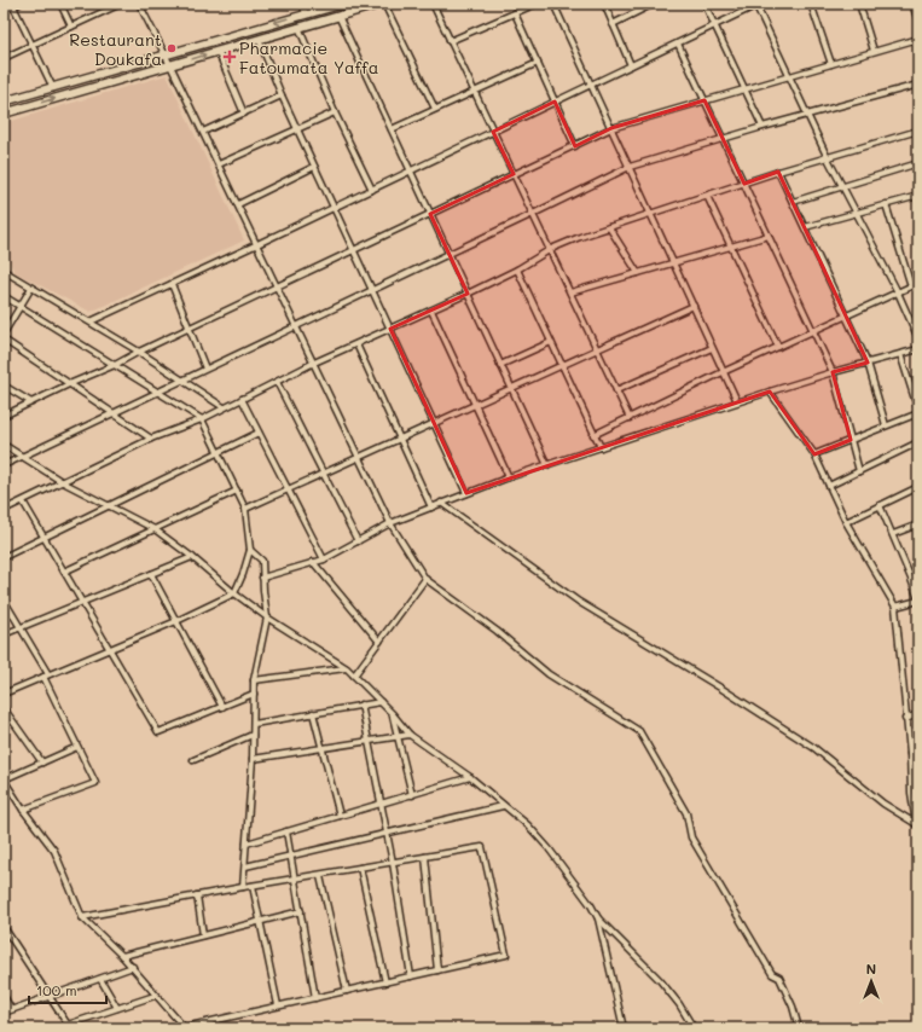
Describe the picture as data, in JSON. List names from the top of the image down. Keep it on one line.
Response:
{"places":{"other":["Restaurant Doukafa"],"health":["Pharmacie Fatoumata Yaffa"]},"scale_bar":"100 m","north":"top"}
